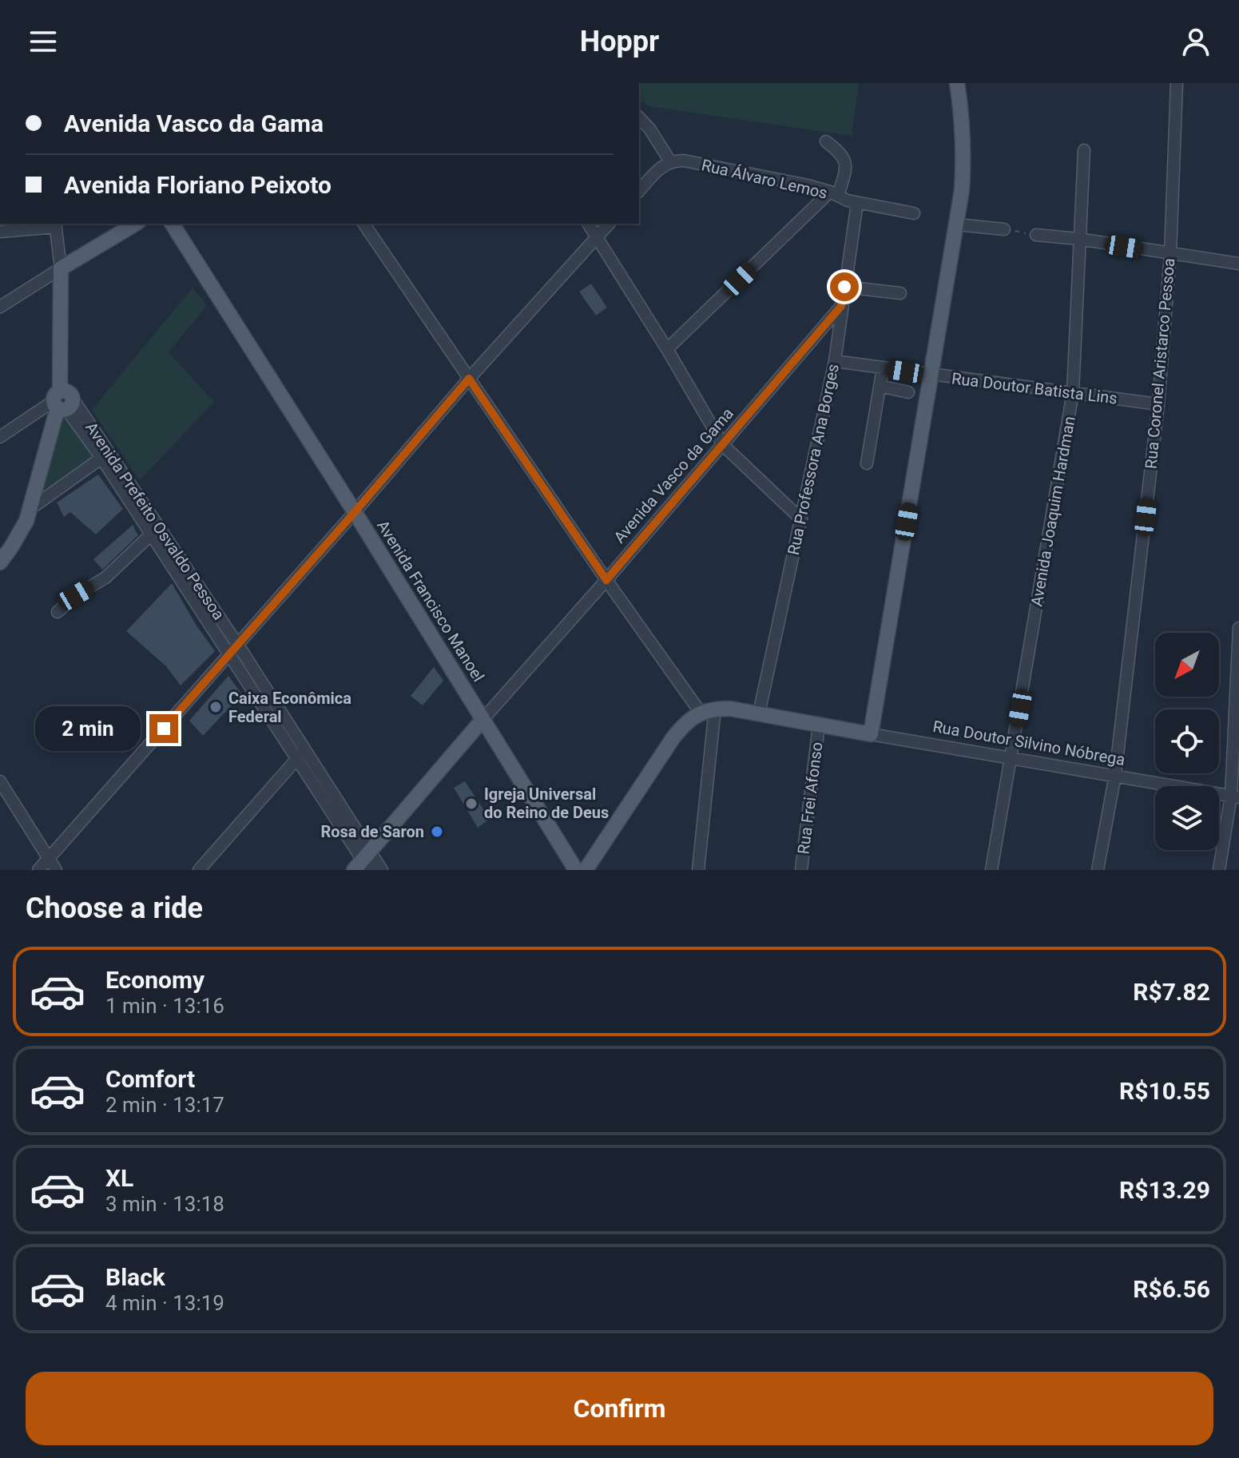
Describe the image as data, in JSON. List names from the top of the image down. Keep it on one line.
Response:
{"streets":{"main road":["Avenida Vasco da Gama","Avenida Francisco Manoel","Rua Doutor Silvino Nóbrega"],"street":["Rua Álvaro Lemos","Rua Coronel Aristarco Pessoa","Rua Doutor Batista Lins","Rua Professora Ana Borges","Avenida Joaquim Hardman","Avenida Prefeito Osvaldo Pessoa","Rua Frei Afonso"]},"crossings":[["Rua Álvaro Lemos","Rua Professora Ana Borges"],["Rua Coronel Aristarco Pessoa","Rua Doutor Batista Lins"],["Rua Coronel Aristarco Pessoa","Rua Doutor Silvino Nóbrega"],["Rua Doutor Batista Lins","Rua Professora Ana Borges"],["Rua Doutor Batista Lins","Avenida Joaquim Hardman"],["Rua Professora Ana Borges","Avenida Vasco da Gama"],["Rua Professora Ana Borges","Rua Doutor Silvino Nóbrega"],["Avenida Vasco da Gama","Avenida Prefeito Osvaldo Pessoa"],["Avenida Vasco da Gama","Avenida Francisco Manoel"],["Avenida Joaquim Hardman","Rua Doutor Silvino Nóbrega"],["Rua Doutor Silvino Nóbrega","Rua Frei Afonso"]],"places":["Caixa Econômica Federal","Igreja Universal do Reino de Deus","Rosa de Saron"],"north":"bottom left","page":{"header":"Hoppr","banner":["Avenida Vasco da Gama","Avenida Floriano Peixoto"],"bubble":"2 min","heading":"Choose a ride","list":[{"name":"Economy","note":"1 min · 13:16","value":"R$7.82"},{"name":"Comfort","note":"2 min · 13:17","value":"R$10.55"},{"name":"XL","note":"3 min · 13:18","value":"R$13.29"},{"name":"Black","note":"4 min · 13:19","value":"R$6.56"}],"buttons":"Confirm"}}
